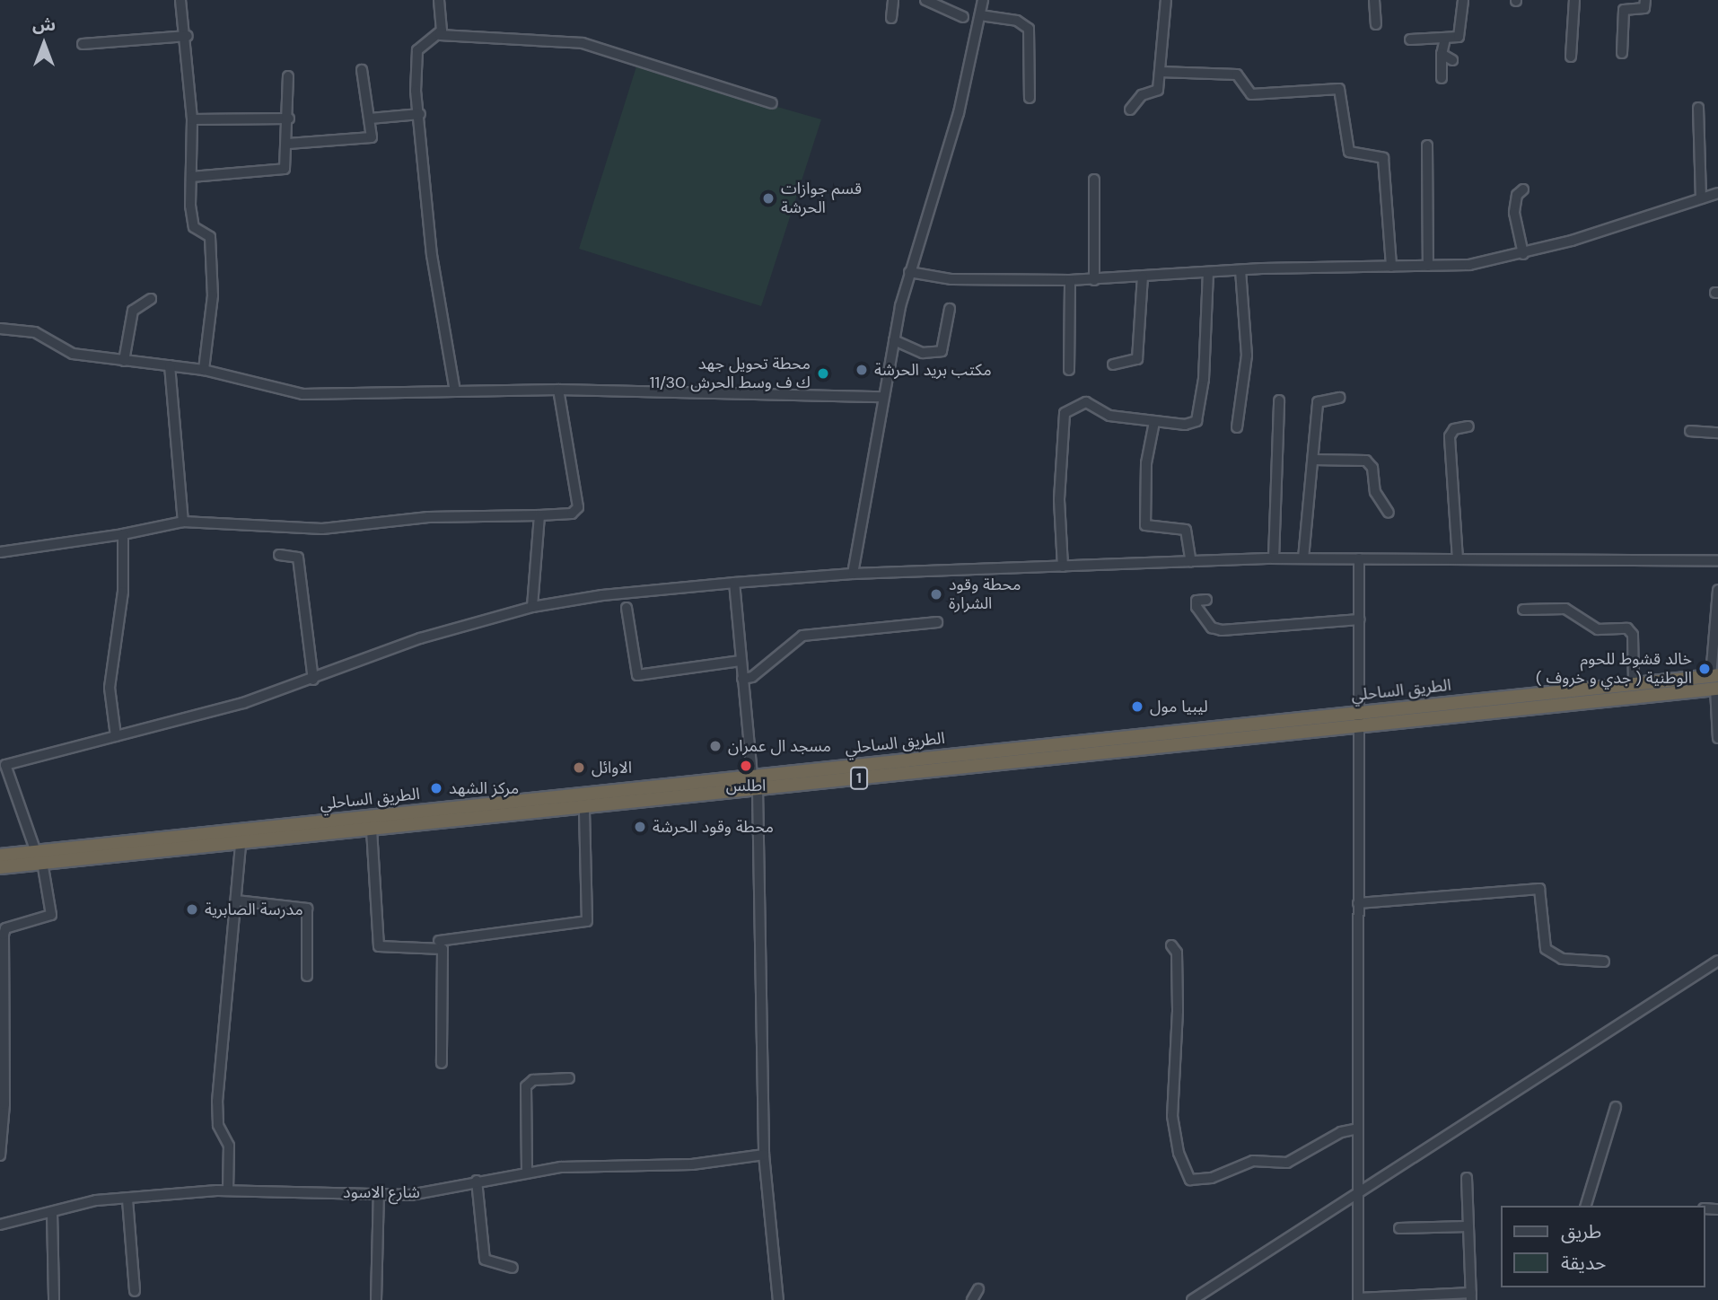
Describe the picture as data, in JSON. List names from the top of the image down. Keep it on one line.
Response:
{"streets":{"highway":["الطريق الساحلي","1"],"street":["شارع الاسود"]},"places":["قسم جوازات الحرشة","مكتب بريد الحرشة","محطة تحويل جهد 11/30 ك ف وسط الحرش","محطة وقود الشرارة","خالد قشوط للحوم الوطنية ( جدي و خروف )","ليبيا مول","مسجد ال عمران","اطلس","الاوائل","مركز الشهد","محطة وقود الحرشة","مدرسة الصابرية"],"legend":["طريق","حديقة"],"north":"top"}
